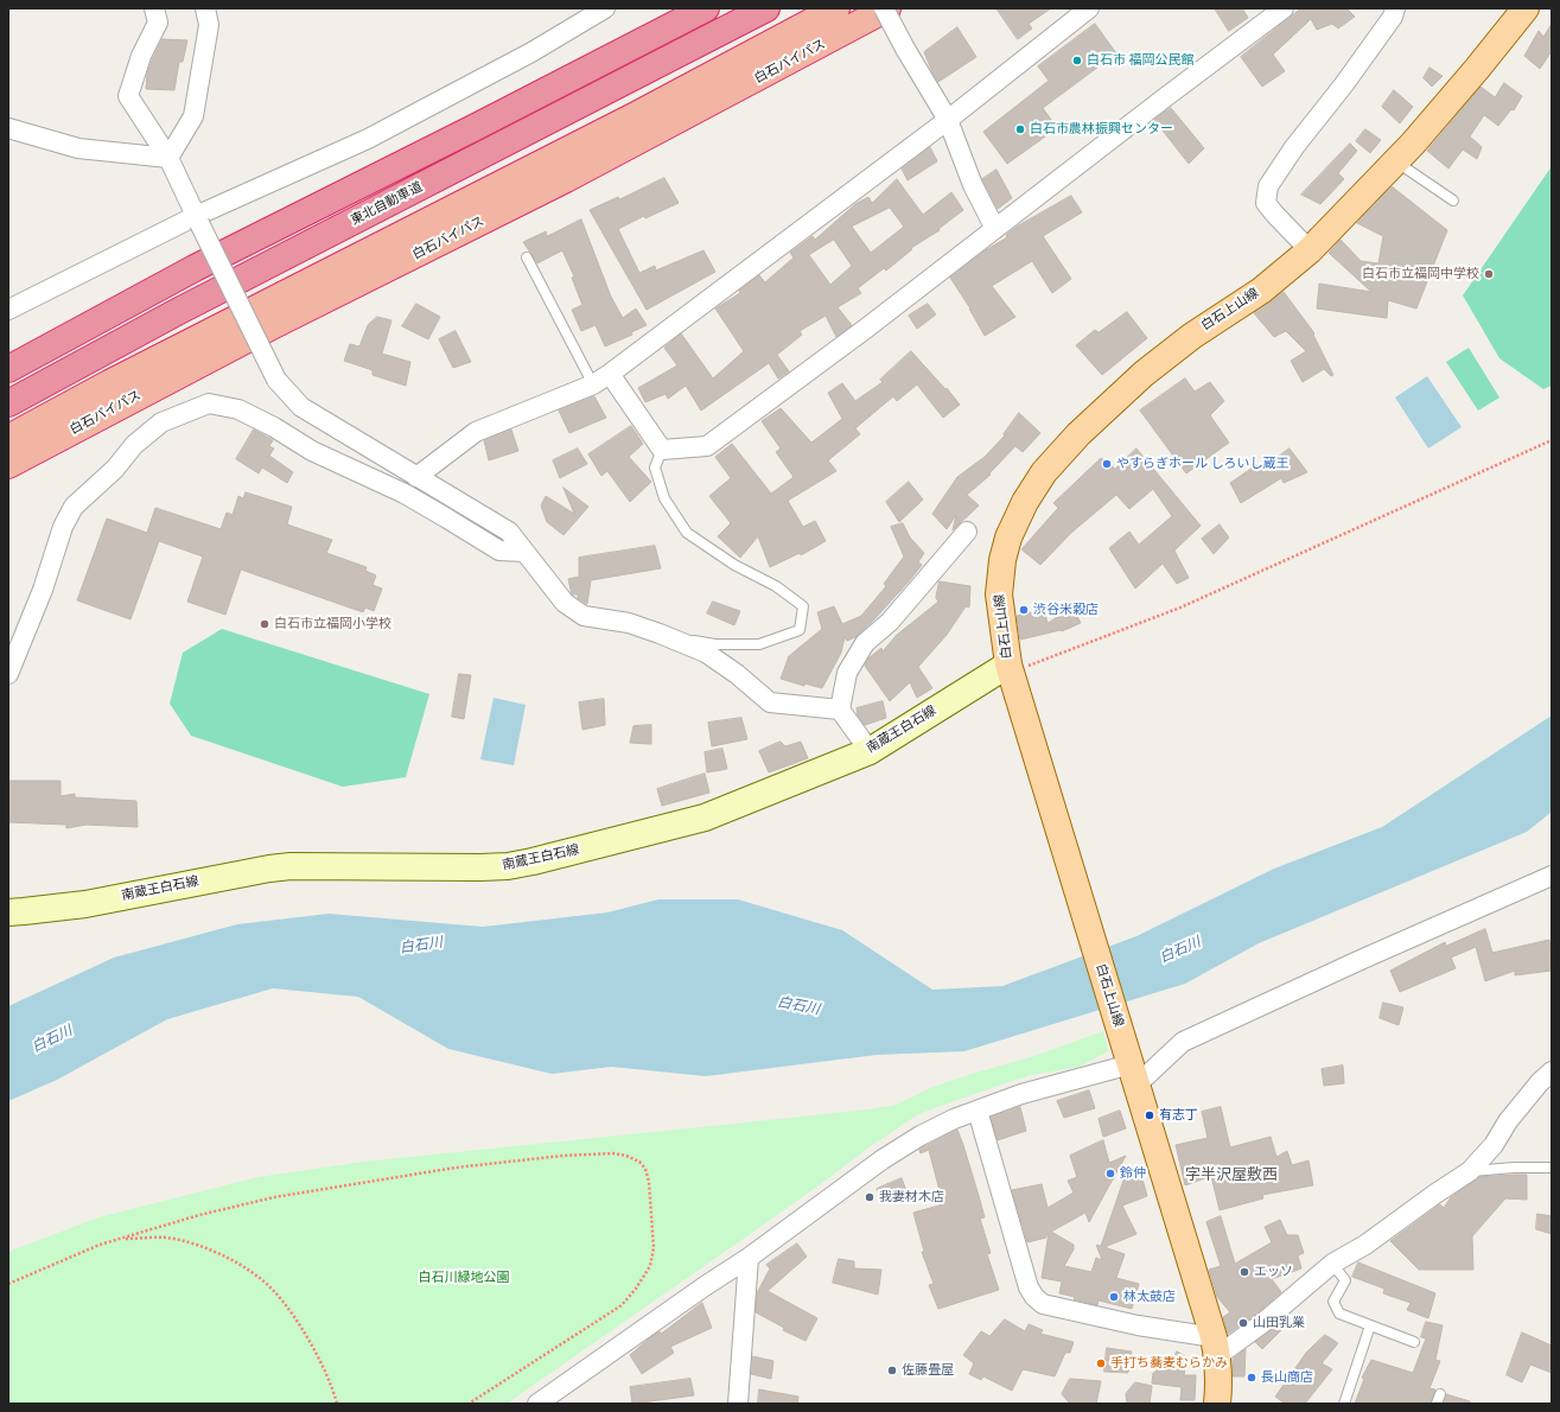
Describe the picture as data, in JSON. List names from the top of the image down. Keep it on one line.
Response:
{"streets":{"highway":["白石バイパス","東北自動車道"],"main road":["白石上山線","南蔵王白石線"]},"crossings":[["白石上山線","南蔵王白石線"]],"districts":["字半沢屋敷西"],"water":["白石川"],"parks":["白石川緑地公園"],"places":["白石市 福岡公民館","白石市農林振興センター","白石市立福岡中学校","やすらぎホール しろいし蔵王","渋谷米穀店","白石市立福岡小学校","有志丁","鈴仲","我妻材木店","エッソ","林太鼓店","山田乳業","手打ち蕎麦むらかみ","佐藤畳屋","長山商店"]}
